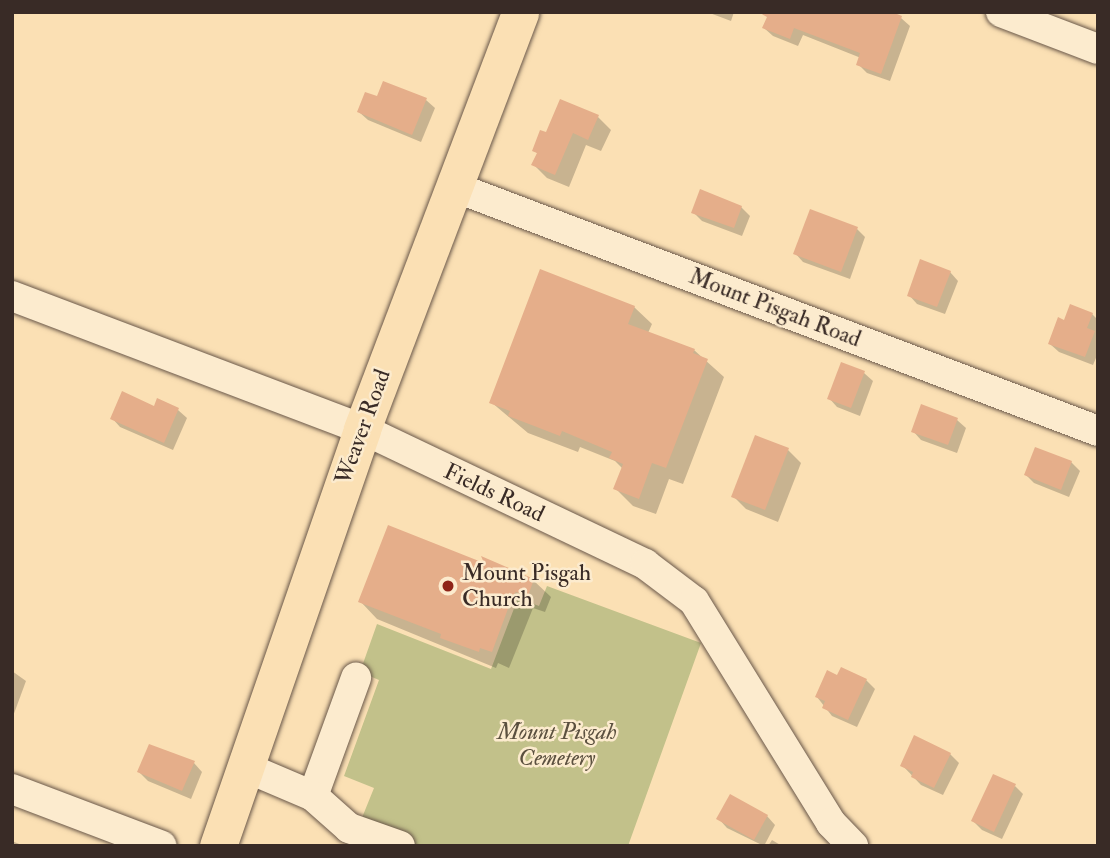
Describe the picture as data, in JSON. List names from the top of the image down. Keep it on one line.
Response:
{"streets":{"main road":["Weaver Road"],"street":["Mount Pisgah Road","Fields Road"]},"crossings":[["Mount Pisgah Road","Weaver Road"],["Weaver Road","Fields Road"]],"parks":["Mount Pisgah Cemetery"],"places":["Mount Pisgah Church"]}
